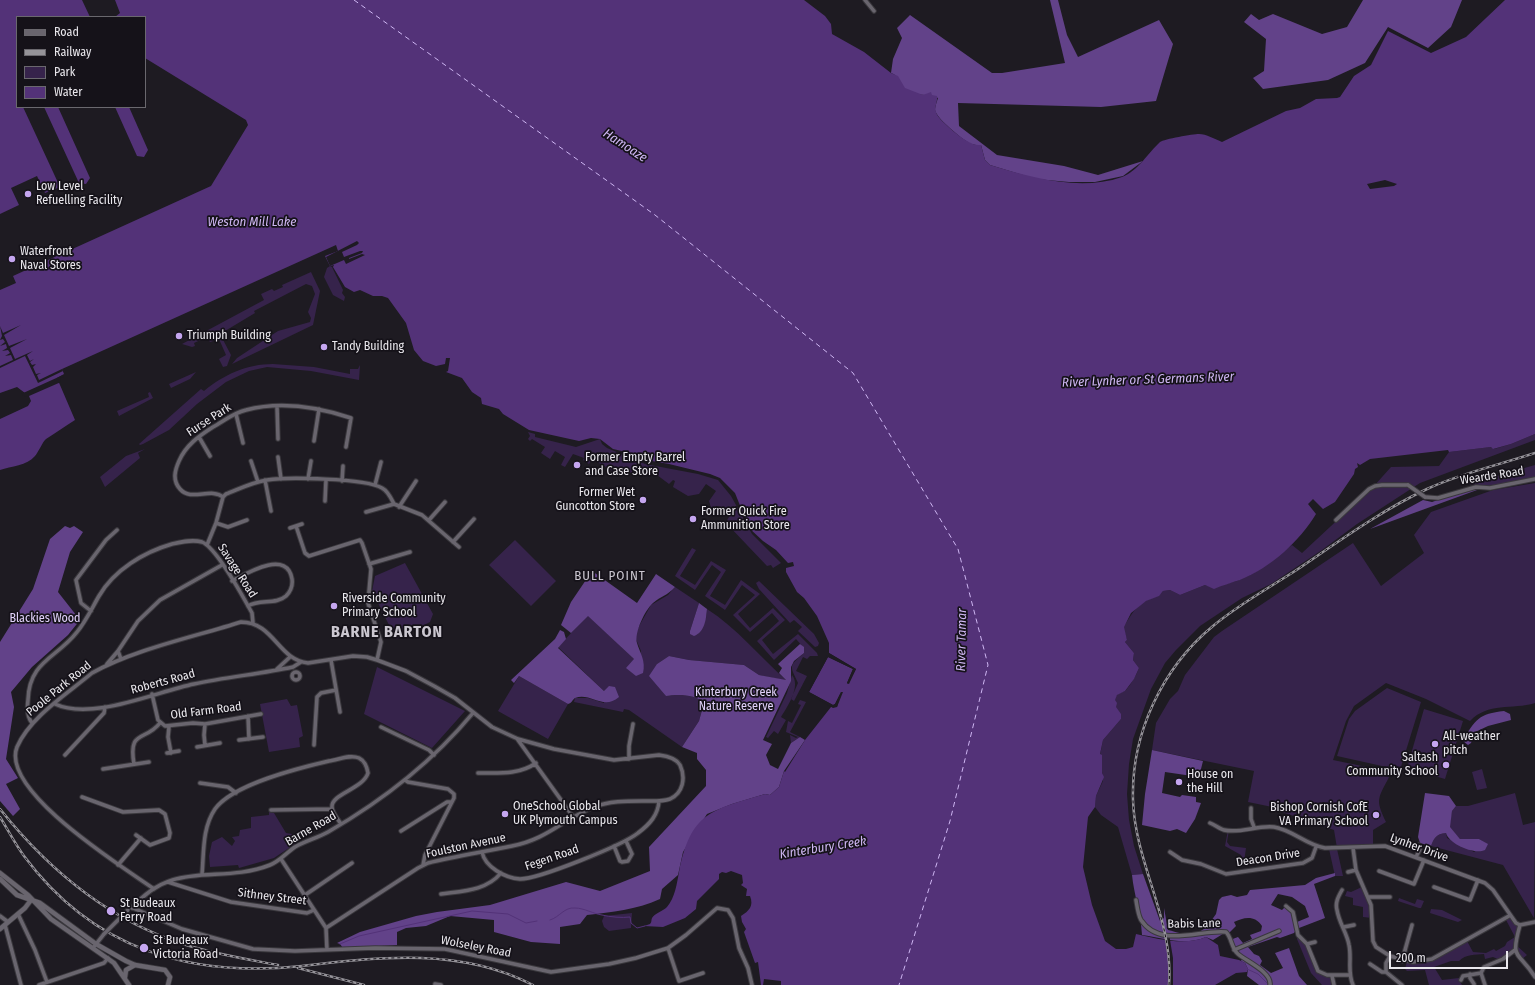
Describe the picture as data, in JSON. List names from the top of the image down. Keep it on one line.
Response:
{"streets":{"street":["Furse Park","Wearde Road","Savage Road","Roberts Road","Poole Park Road","Old Farm Road","Barne Road","Foulston Avenue","Lynher Drive","Fegen Road","Deacon Drive","Sithney Street","Babis Lane","Wolseley Road"]},"crossings":[["Savage Road","Poole Park Road"],["Roberts Road","Poole Park Road"],["Roberts Road","Old Farm Road"],["Poole Park Road","Barne Road"],["Barne Road","Foulston Avenue"],["Barne Road","Sithney Street"],["Barne Road","Wolseley Road"],["Foulston Avenue","Fegen Road"],["Lynher Drive","Deacon Drive"]],"districts":["BULL POINT","BARNE BARTON"],"water":["Hamoaze","Weston Mill Lake","River Lynher or St Germans River","River Tamar","Kinterbury Creek"],"parks":["Blackies Wood","Kinterbury Creek Nature Reserve"],"places":["Low Level Refuelling Facility","Waterfront Naval Stores","Triumph Building","Tandy Building","Former Empty Barrel and Case Store","Former Wet Guncotton Store","Former Quick Fire Ammunition Store","Riverside Community Primary School","All-weather pitch","Saltash Community School","House on the Hill","OneSchool Global UK Plymouth Campus","Bishop Cornish CofE VA Primary School","St Budeaux Ferry Road","St Budeaux Victoria Road"],"legend":["Road","Railway","Park","Water"],"scale_bar":"200 m"}
